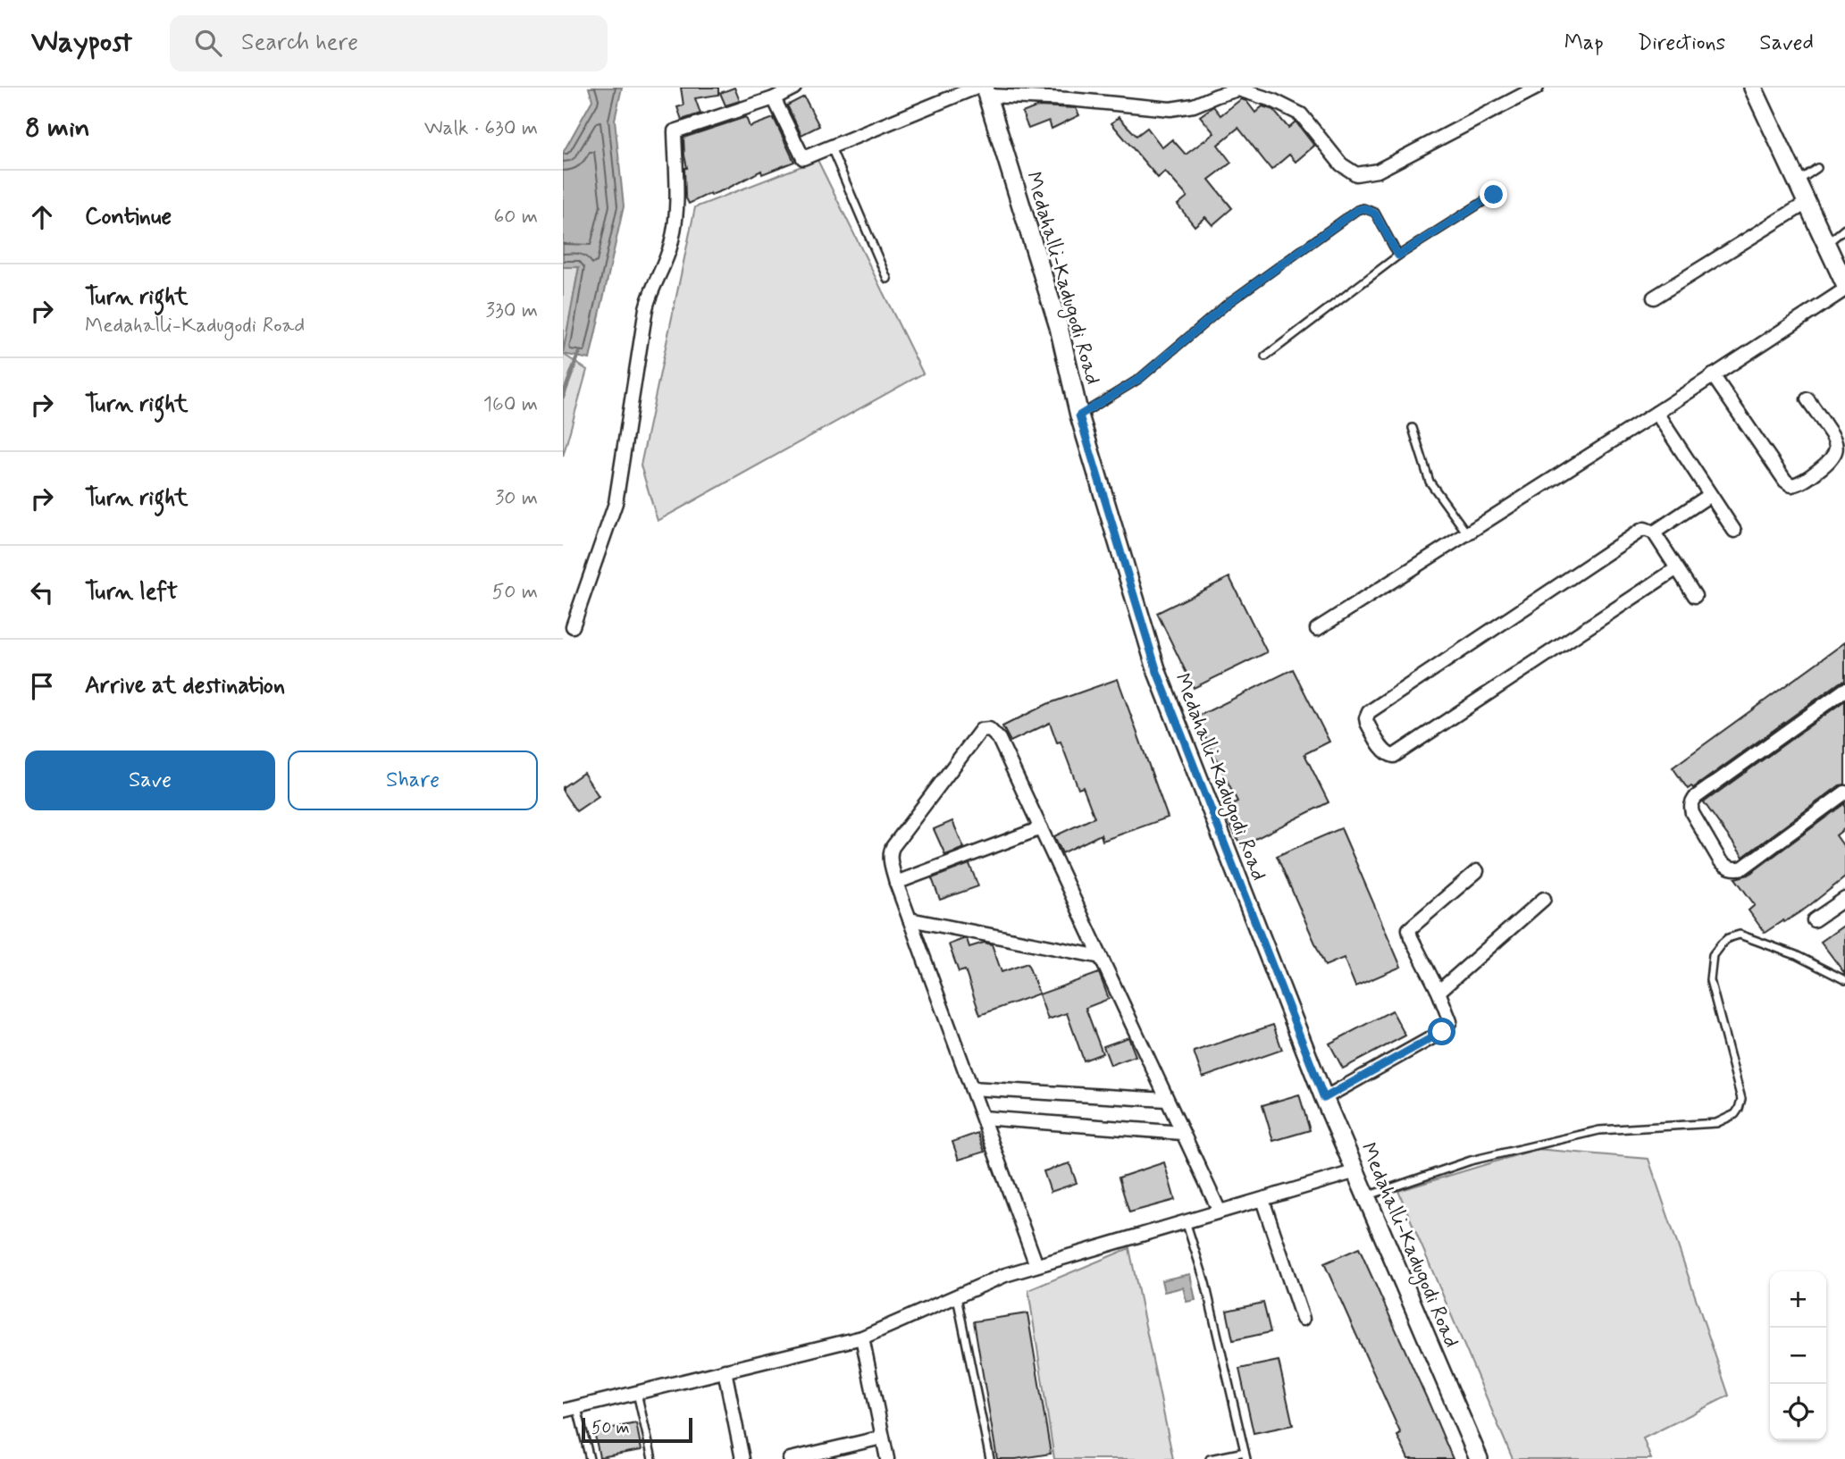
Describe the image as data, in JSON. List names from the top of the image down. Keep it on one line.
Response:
{"streets":{"street":["Medahalli-Kadugodi Road"]},"scale_bar":"50 m","page":{"header":"Waypost","search":"Search here","nav":["Map","Directions","Saved"],"heading":["8 min","Walk · 630 m"],"list":[["Continue","60 m"],["Turn right","Medahalli-Kadugodi Road","330 m"],["Turn right","160 m"],["Turn right","30 m"],["Turn left","50 m"],"Arrive at destination"],"buttons":["Save","Share"],"map_buttons":["+","−"],"scale":"50 m"}}
